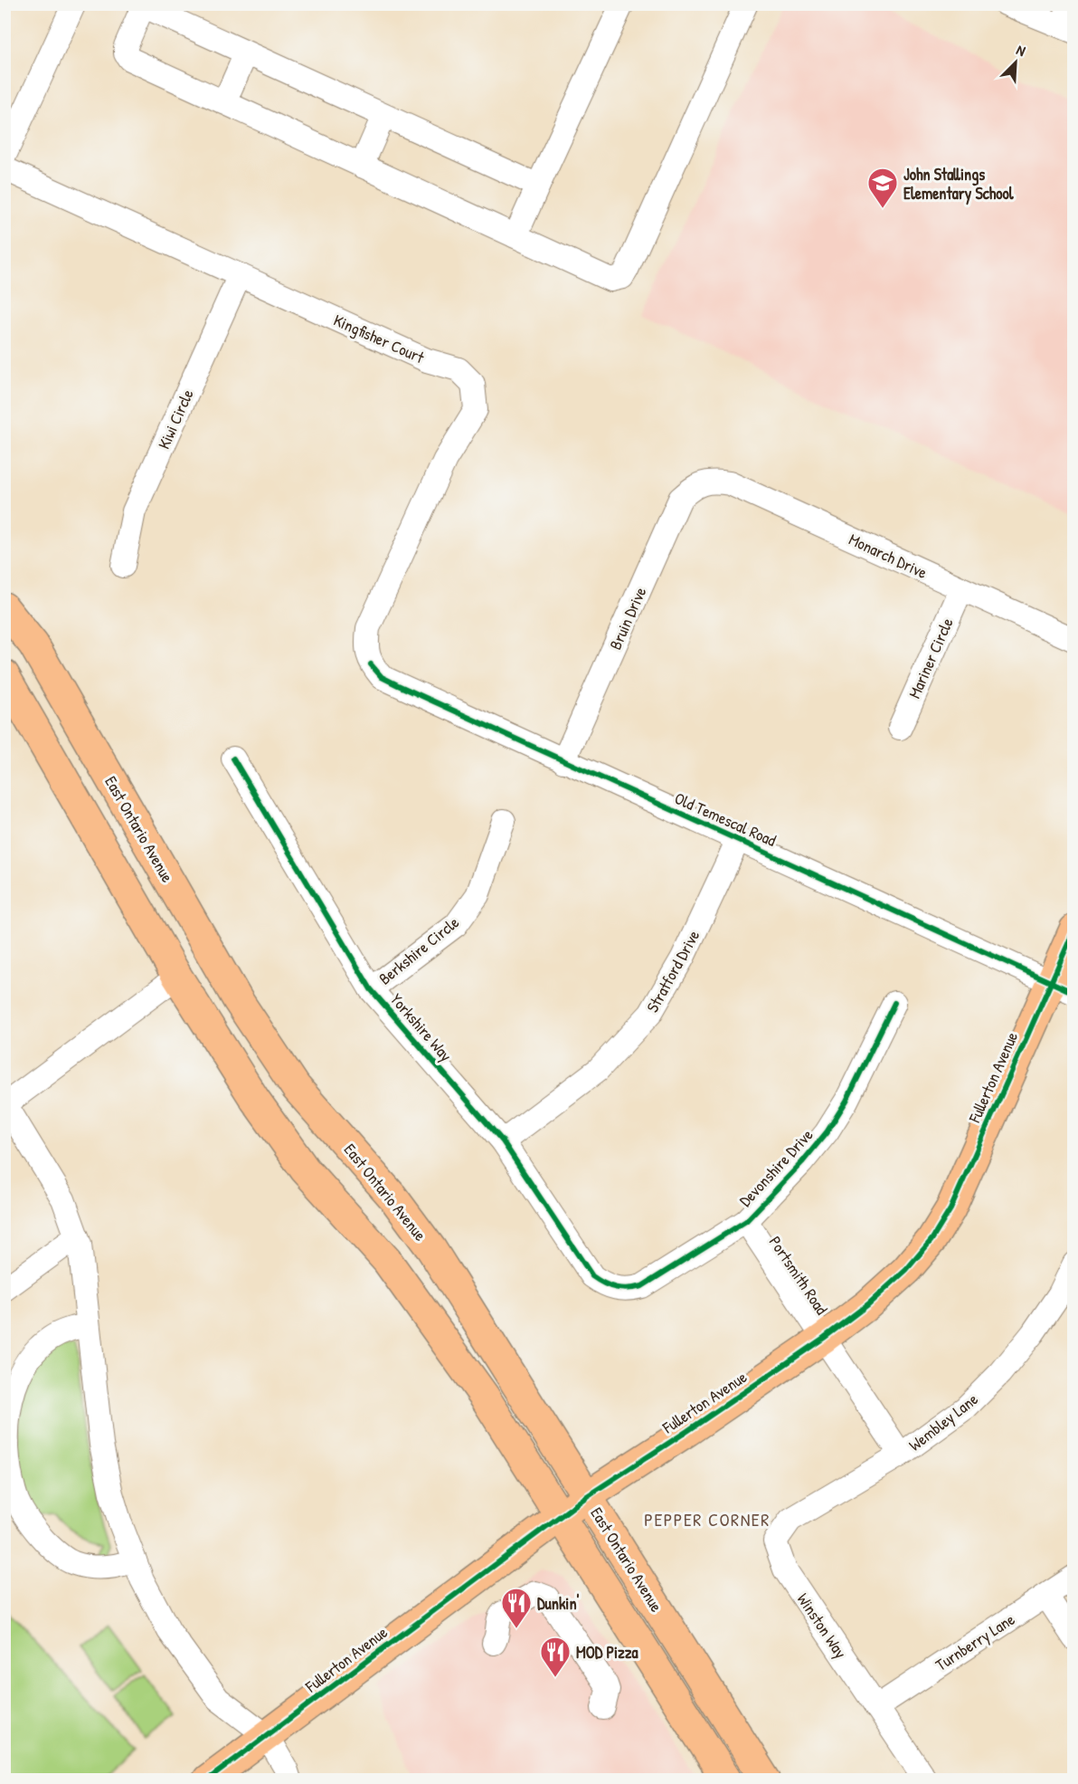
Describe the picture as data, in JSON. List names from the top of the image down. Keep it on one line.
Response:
{"streets":{"main road":["East Ontario Avenue","Fullerton Avenue"],"street":["Kingfisher Court","Kiwi Circle","Monarch Drive","Bruin Drive","Mariner Circle","Old Temescal Road","Berkshire Circle","Stratford Drive","Yorkshire Way","Devonshire Drive","Portsmith Road","Wembley Lane","Winston Way","Turnberry Lane"]},"crossings":[["Kingfisher Court","Kiwi Circle"],["Kingfisher Court","Old Temescal Road"],["Monarch Drive","Bruin Drive"],["Monarch Drive","Mariner Circle"],["Bruin Drive","Old Temescal Road"],["Old Temescal Road","Stratford Drive"],["Old Temescal Road","Fullerton Avenue"],["East Ontario Avenue","Fullerton Avenue"],["Berkshire Circle","Yorkshire Way"],["Stratford Drive","Yorkshire Way"],["Yorkshire Way","Devonshire Drive"],["Fullerton Avenue","Portsmith Road"],["Devonshire Drive","Portsmith Road"],["Portsmith Road","Wembley Lane"],["Wembley Lane","Winston Way"],["Winston Way","Turnberry Lane"]],"districts":["PEPPER CORNER"],"places":{"school or university":["John Stallings Elementary School"],"restaurant":["Dunkin'","MOD Pizza"]},"north":"top right"}
